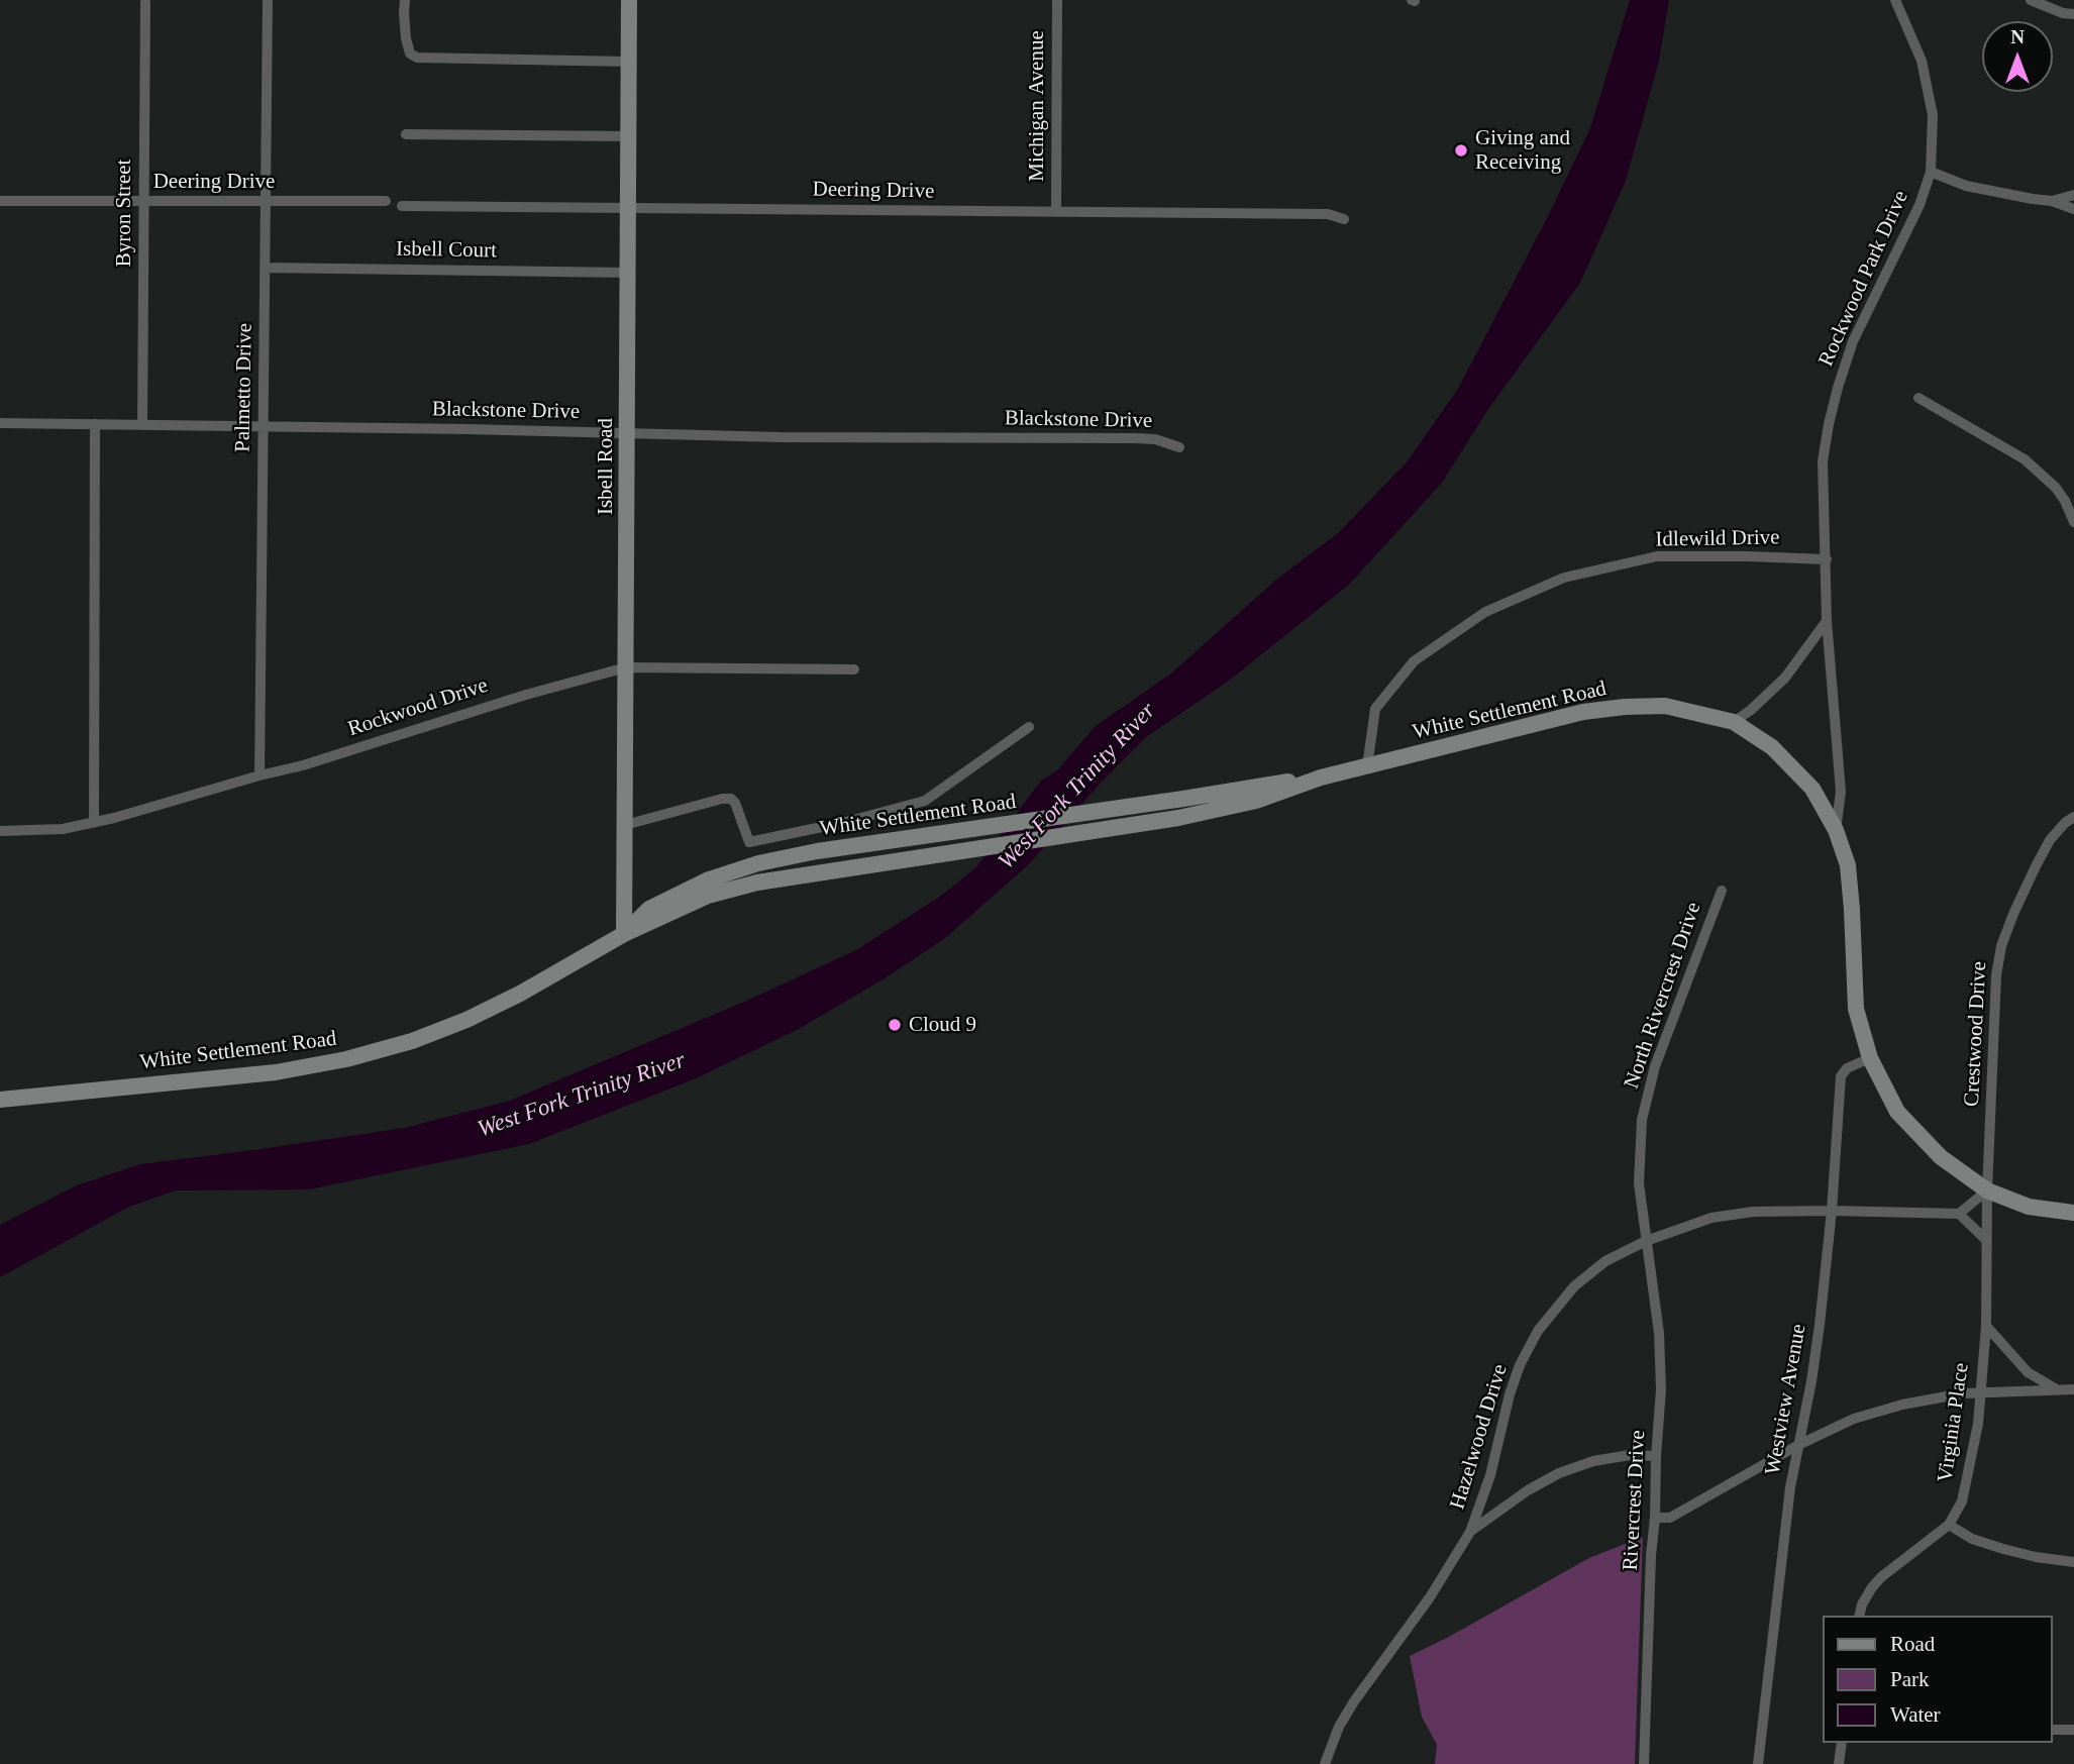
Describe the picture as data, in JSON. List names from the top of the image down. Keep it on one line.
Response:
{"streets":{"main road":["Isbell Road","White Settlement Road"],"street":["Michigan Avenue","Deering Drive","Byron Street","Isbell Court","Rockwood Park Drive","Palmetto Drive","Blackstone Drive","Idlewild Drive","Rockwood Drive","North Rivercrest Drive","Crestwood Drive","Westview Avenue","Virginia Place","Hazelwood Drive","Rivercrest Drive"]},"crossings":[["Michigan Avenue","Deering Drive"],["Deering Drive","Byron Street"],["Deering Drive","Palmetto Drive"],["Deering Drive","Isbell Road"],["Byron Street","Blackstone Drive"],["Isbell Court","Palmetto Drive"],["Isbell Court","Isbell Road"],["Rockwood Park Drive","Idlewild Drive"],["Rockwood Park Drive","White Settlement Road"],["Palmetto Drive","Blackstone Drive"],["Palmetto Drive","Rockwood Drive"],["Blackstone Drive","Isbell Road"],["Isbell Road","Rockwood Drive"],["Isbell Road","White Settlement Road"],["Idlewild Drive","White Settlement Road"],["White Settlement Road","Crestwood Drive"],["White Settlement Road","Westview Avenue"],["White Settlement Road","Virginia Place"],["North Rivercrest Drive","Hazelwood Drive"],["North Rivercrest Drive","Rivercrest Drive"],["Crestwood Drive","Virginia Place"],["Westview Avenue","Hazelwood Drive"],["Hazelwood Drive","Rivercrest Drive"]],"water":["West Fork Trinity River"],"places":["Giving and Receiving","Cloud 9"],"legend":["Road","Park","Water"],"north":"top"}
